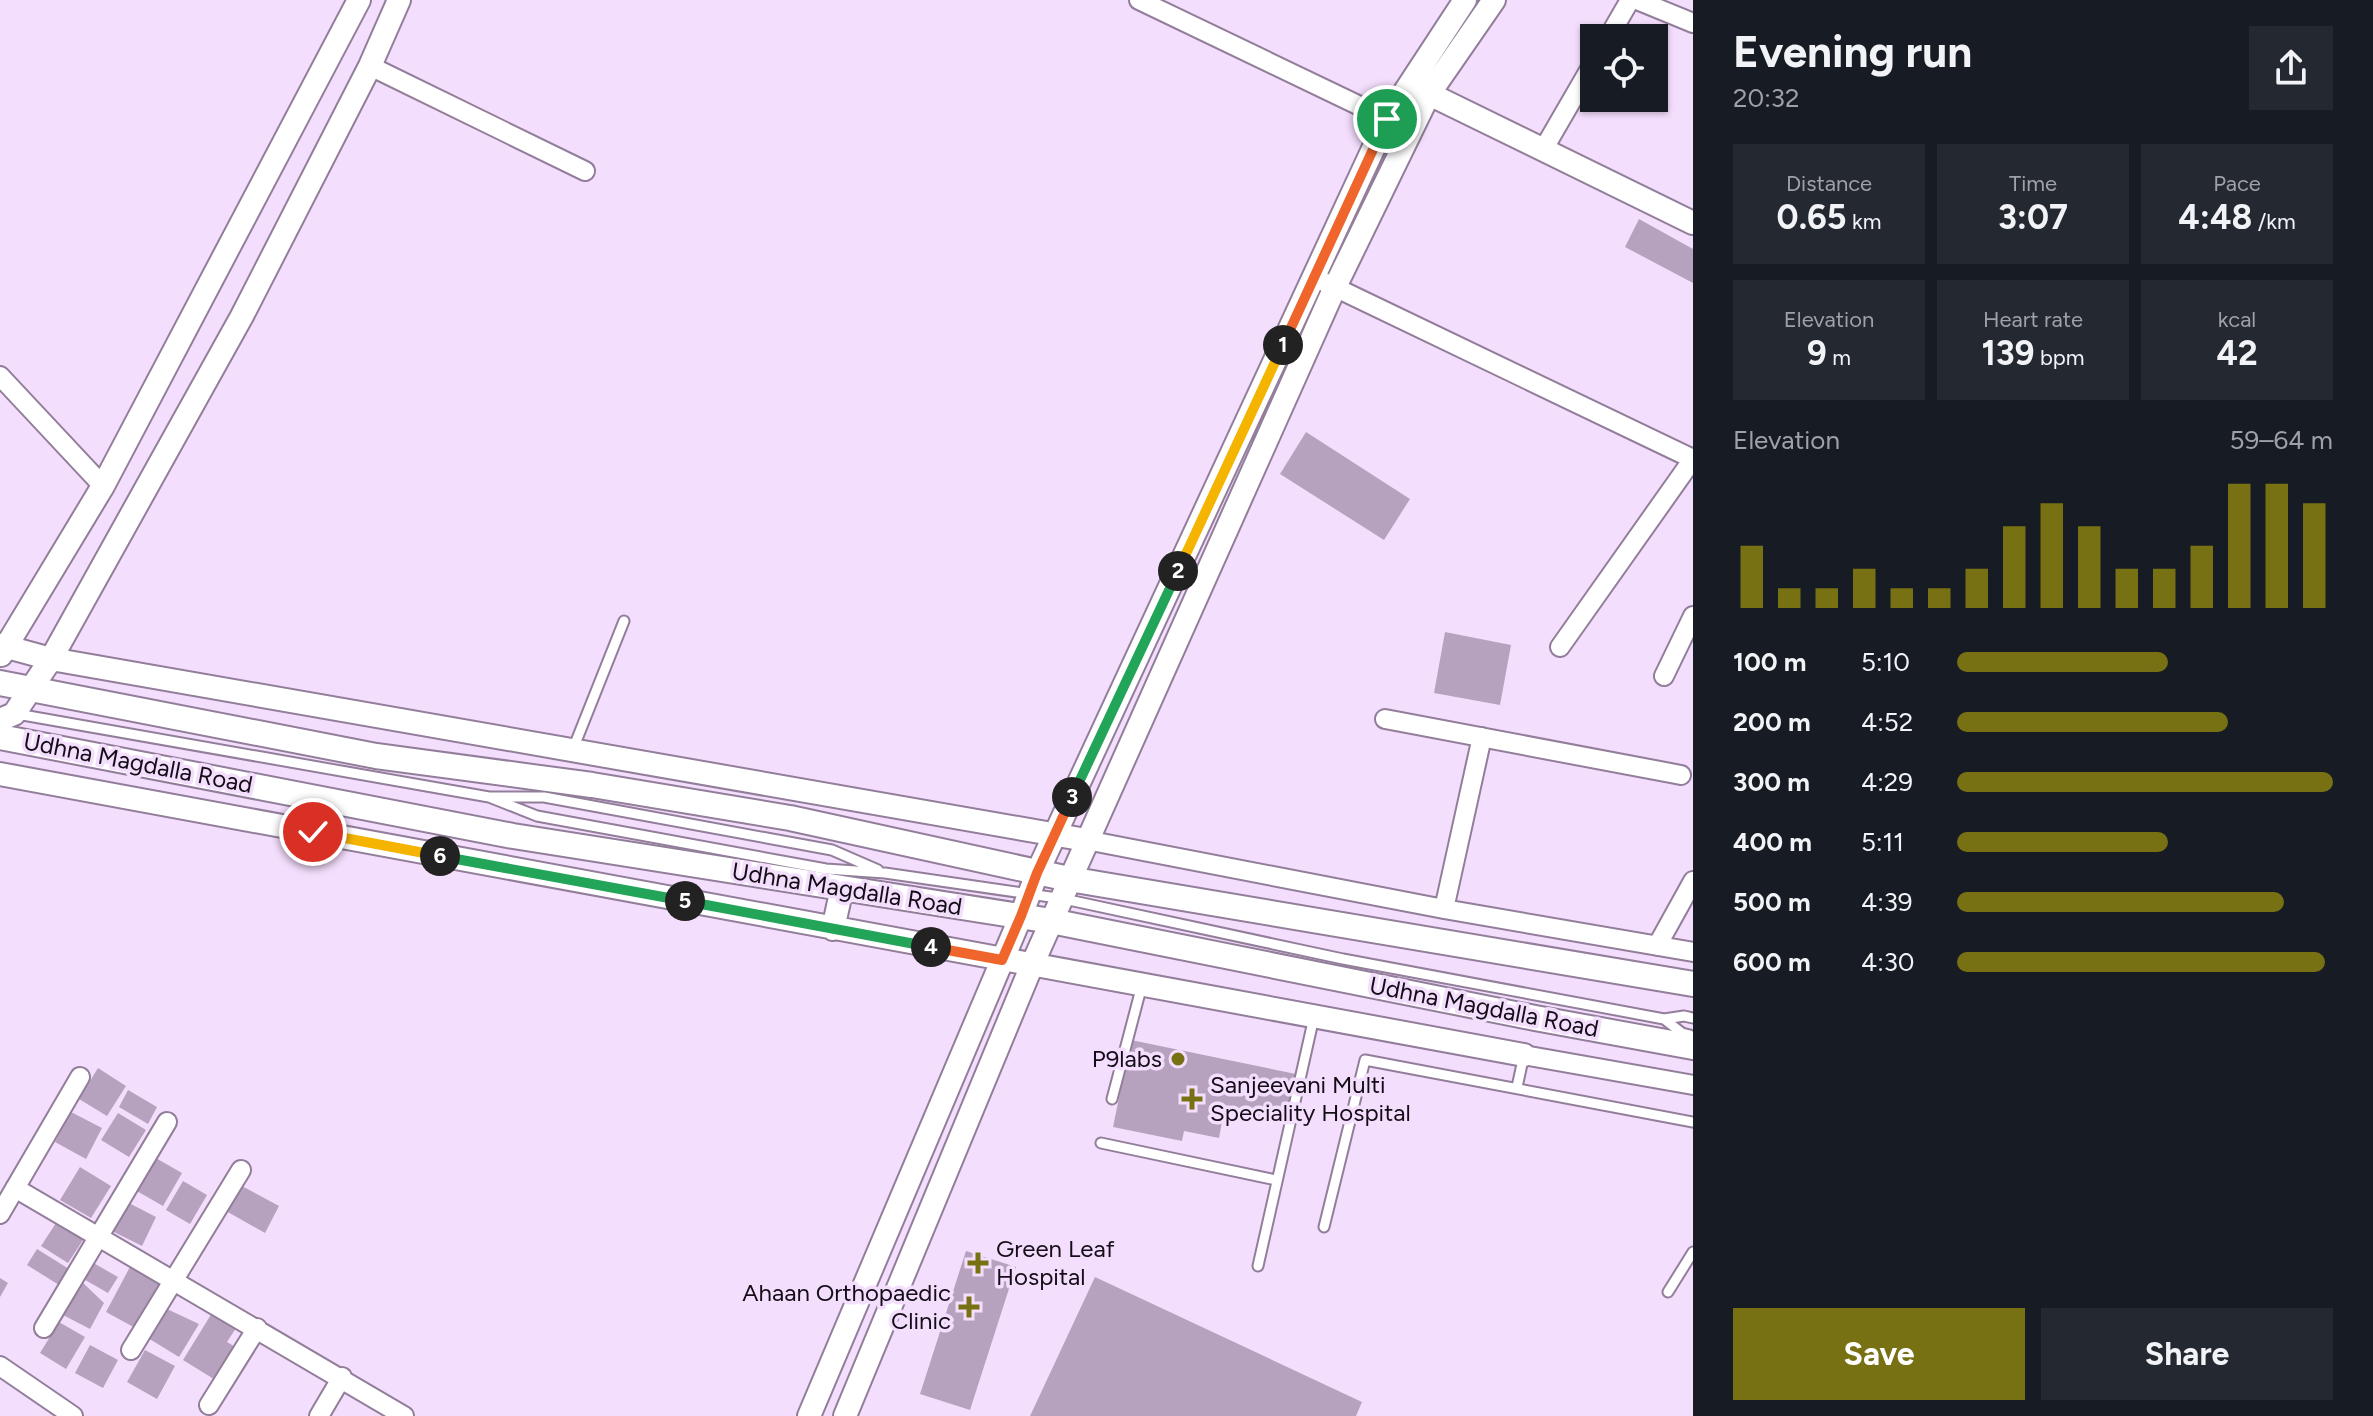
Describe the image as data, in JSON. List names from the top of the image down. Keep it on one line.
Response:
{"streets":{"main road":["Udhna Magdalla Road"]},"places":{"other":["P9labs"],"health":["Sanjeevani Multi Speciality Hospital","Green Leaf Hospital","Ahaan Orthopaedic Clinic"]},"page":{"heading":["Evening run","20:32"],"stats":[["Distance","0.65 km"],["Time","3:07"],["Pace","4:48 /km"],["Elevation","9 m"],["Heart rate","139 bpm"],["kcal","42"]],"pins":["1","2","3","6","5","4"],"chart":["Elevation","59–64 m"],"list":[{"name":"100 m","note":"5:10"},{"name":"200 m","note":"4:52"},{"name":"300 m","note":"4:29"},{"name":"400 m","note":"5:11"},{"name":"500 m","note":"4:39"},{"name":"600 m","note":"4:30"}],"buttons":["Save","Share"]}}
